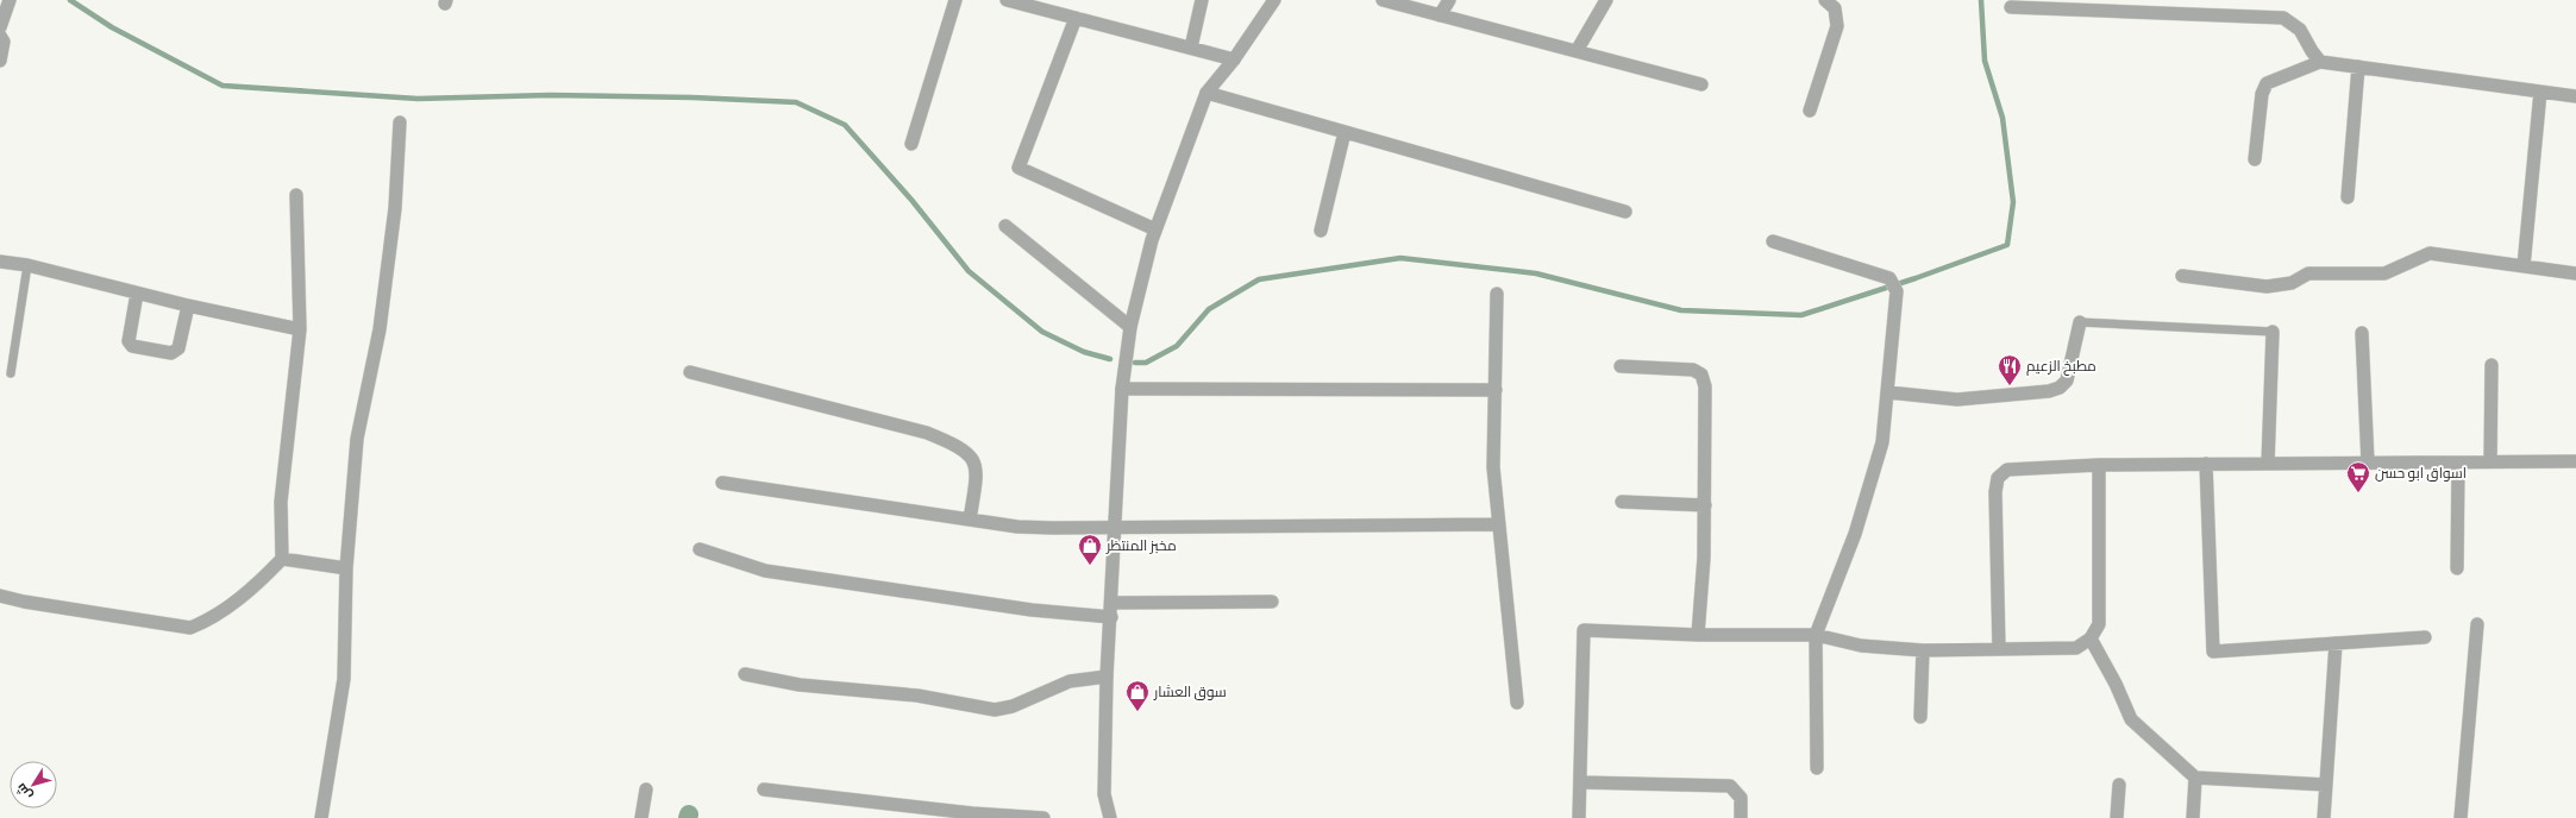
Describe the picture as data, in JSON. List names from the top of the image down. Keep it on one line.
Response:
{"places":{"restaurant":["مطبخ الزعيم"],"supermarket":["اسواق ابو حسن"],"shop":["مخبز المنتظر","سوق العشار"]},"north":"bottom left"}
